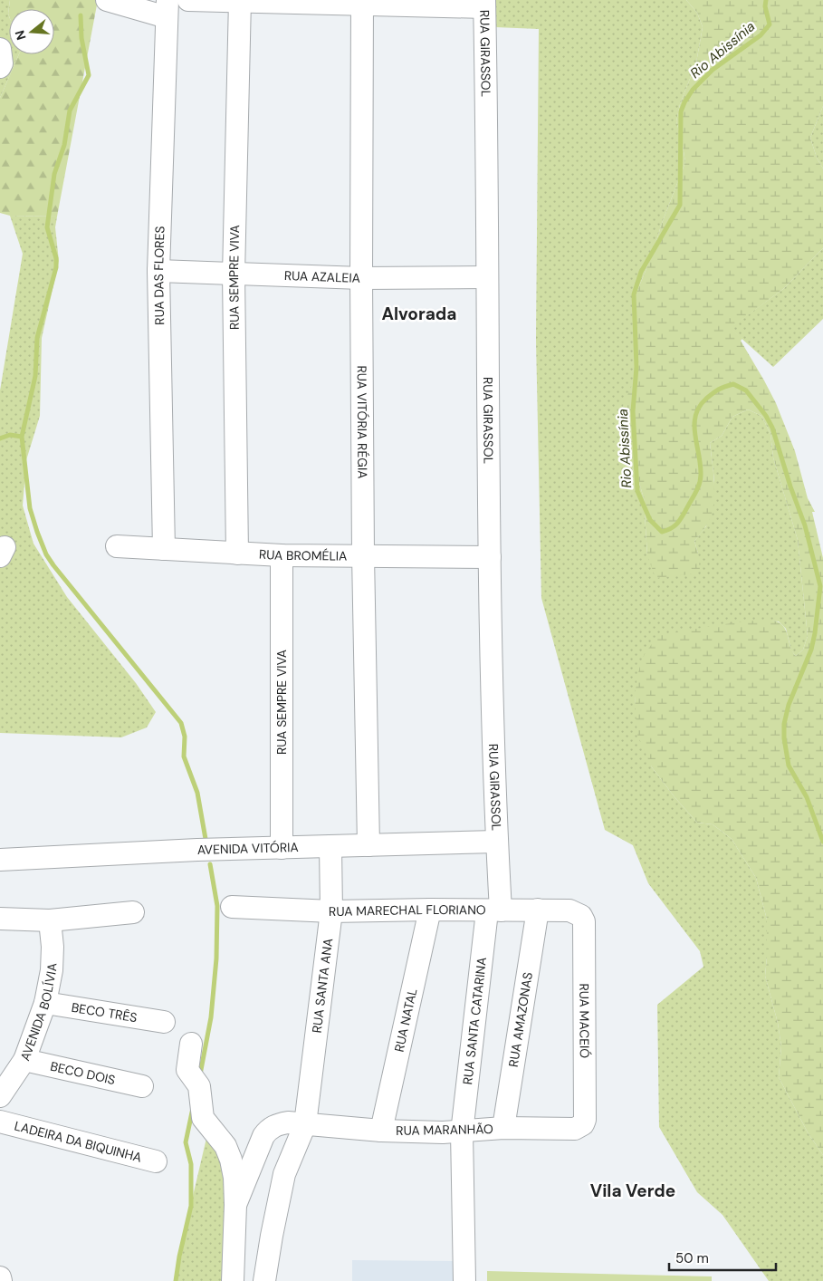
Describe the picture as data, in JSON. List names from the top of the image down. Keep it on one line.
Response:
{"streets":{"street":["RUA GIRASSOL","RUA DAS FLORES","RUA SEMPRE VIVA","RUA AZALEIA","RUA VITÓRIA RÉGIA","RUA BROMÉLIA","AVENIDA VITÓRIA","RUA MARECHAL FLORIANO","RUA SANTA ANA","AVENIDA BOLÍVIA","BECO TRÊS","RUA AMAZONAS","RUA NATAL","RUA MACEIÓ","RUA SANTA CATARINA","BECO DOIS","RUA MARANHÃO","LADEIRA DA BIQUINHA"]},"crossings":[["RUA GIRASSOL","RUA AZALEIA"],["RUA GIRASSOL","RUA BROMÉLIA"],["RUA GIRASSOL","AVENIDA VITÓRIA"],["RUA GIRASSOL","RUA MARECHAL FLORIANO"],["RUA GIRASSOL","RUA SANTA CATARINA"],["RUA DAS FLORES","RUA AZALEIA"],["RUA DAS FLORES","RUA BROMÉLIA"],["RUA SEMPRE VIVA","RUA AZALEIA"],["RUA SEMPRE VIVA","RUA BROMÉLIA"],["RUA SEMPRE VIVA","AVENIDA VITÓRIA"],["RUA AZALEIA","RUA VITÓRIA RÉGIA"],["RUA VITÓRIA RÉGIA","RUA BROMÉLIA"],["RUA VITÓRIA RÉGIA","AVENIDA VITÓRIA"],["AVENIDA VITÓRIA","RUA SANTA ANA"],["RUA MARECHAL FLORIANO","RUA SANTA ANA"],["RUA MARECHAL FLORIANO","RUA AMAZONAS"],["RUA MARECHAL FLORIANO","RUA NATAL"],["RUA MARECHAL FLORIANO","RUA MACEIÓ"],["RUA MARECHAL FLORIANO","RUA SANTA CATARINA"],["RUA SANTA ANA","RUA MARANHÃO"],["AVENIDA BOLÍVIA","BECO TRÊS"],["AVENIDA BOLÍVIA","BECO DOIS"],["RUA AMAZONAS","RUA MARANHÃO"],["RUA NATAL","RUA MARANHÃO"],["RUA MACEIÓ","RUA MARANHÃO"],["RUA SANTA CATARINA","RUA MARANHÃO"]],"districts":["Alvorada","Vila Verde"],"water":["Rio Abissínia"],"scale_bar":"50 m","north":"left"}
